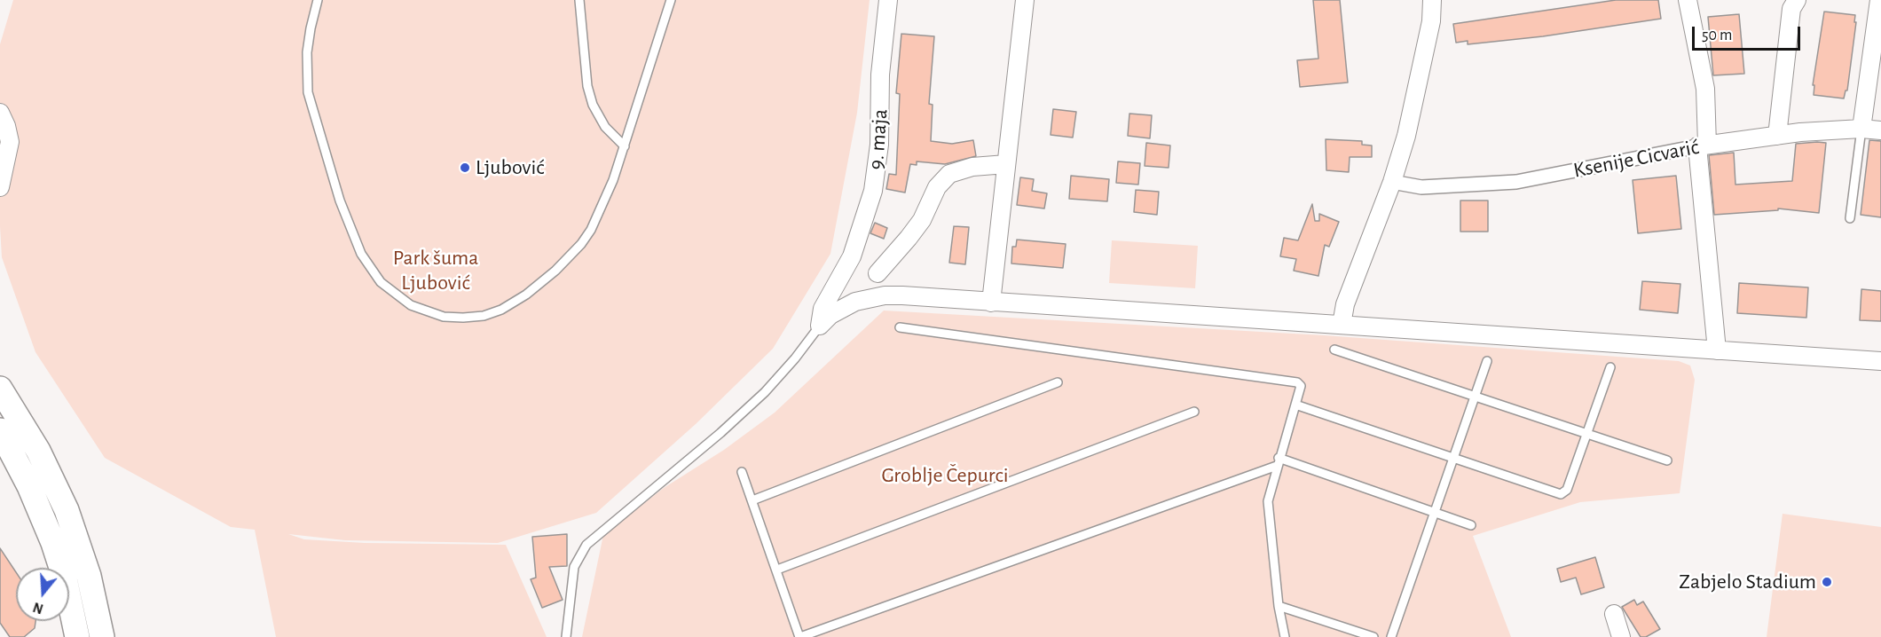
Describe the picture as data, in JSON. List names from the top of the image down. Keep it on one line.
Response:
{"streets":{"street":["9. maja","Ksenije Cicvarić"]},"parks":["Park šuma Ljubović","Groblje Čepurci"],"places":["Ljubović","Zabjelo Stadium"],"scale_bar":"50 m","north":"bottom"}
